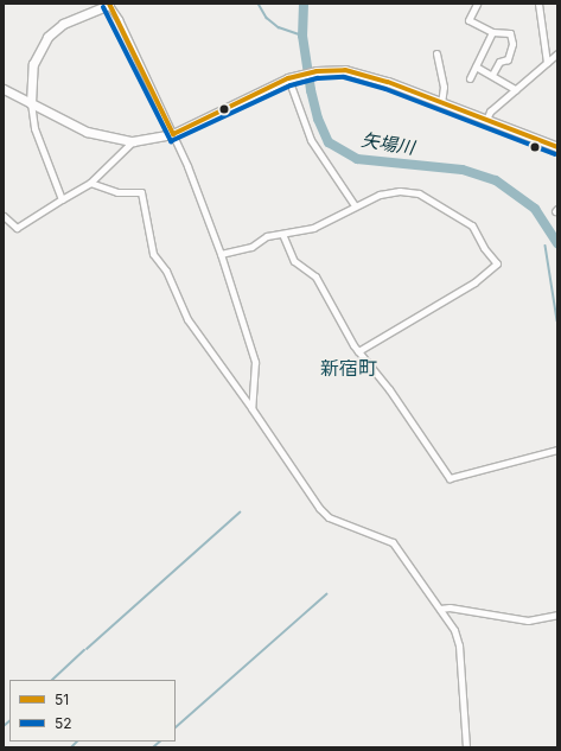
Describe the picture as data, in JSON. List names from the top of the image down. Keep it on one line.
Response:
{"districts":["新宿町"],"water":["矢場川"],"lines":["transit line 51","transit line 52"],"legend":["51","52"]}
